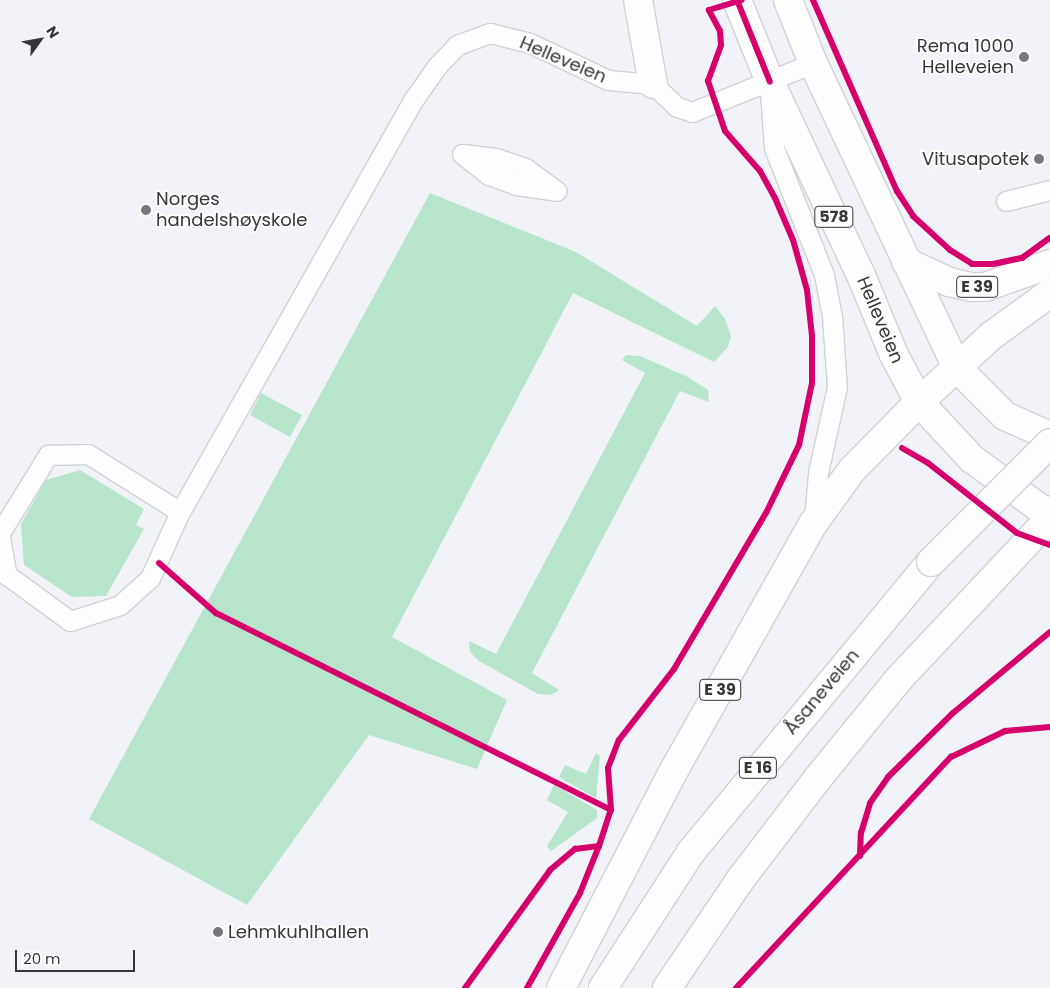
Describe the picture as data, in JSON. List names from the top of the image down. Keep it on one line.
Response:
{"streets":{"main road":["Helleveien","578","E 39","Åsaneveien","E 16"]},"crossings":[["Helleveien","E 39"],["578","E 39"]],"places":["Rema 1000 Helleveien","Vitusapotek","Norges handelshøyskole","Lehmkuhlhallen"],"scale_bar":"20 m","north":"top right"}
